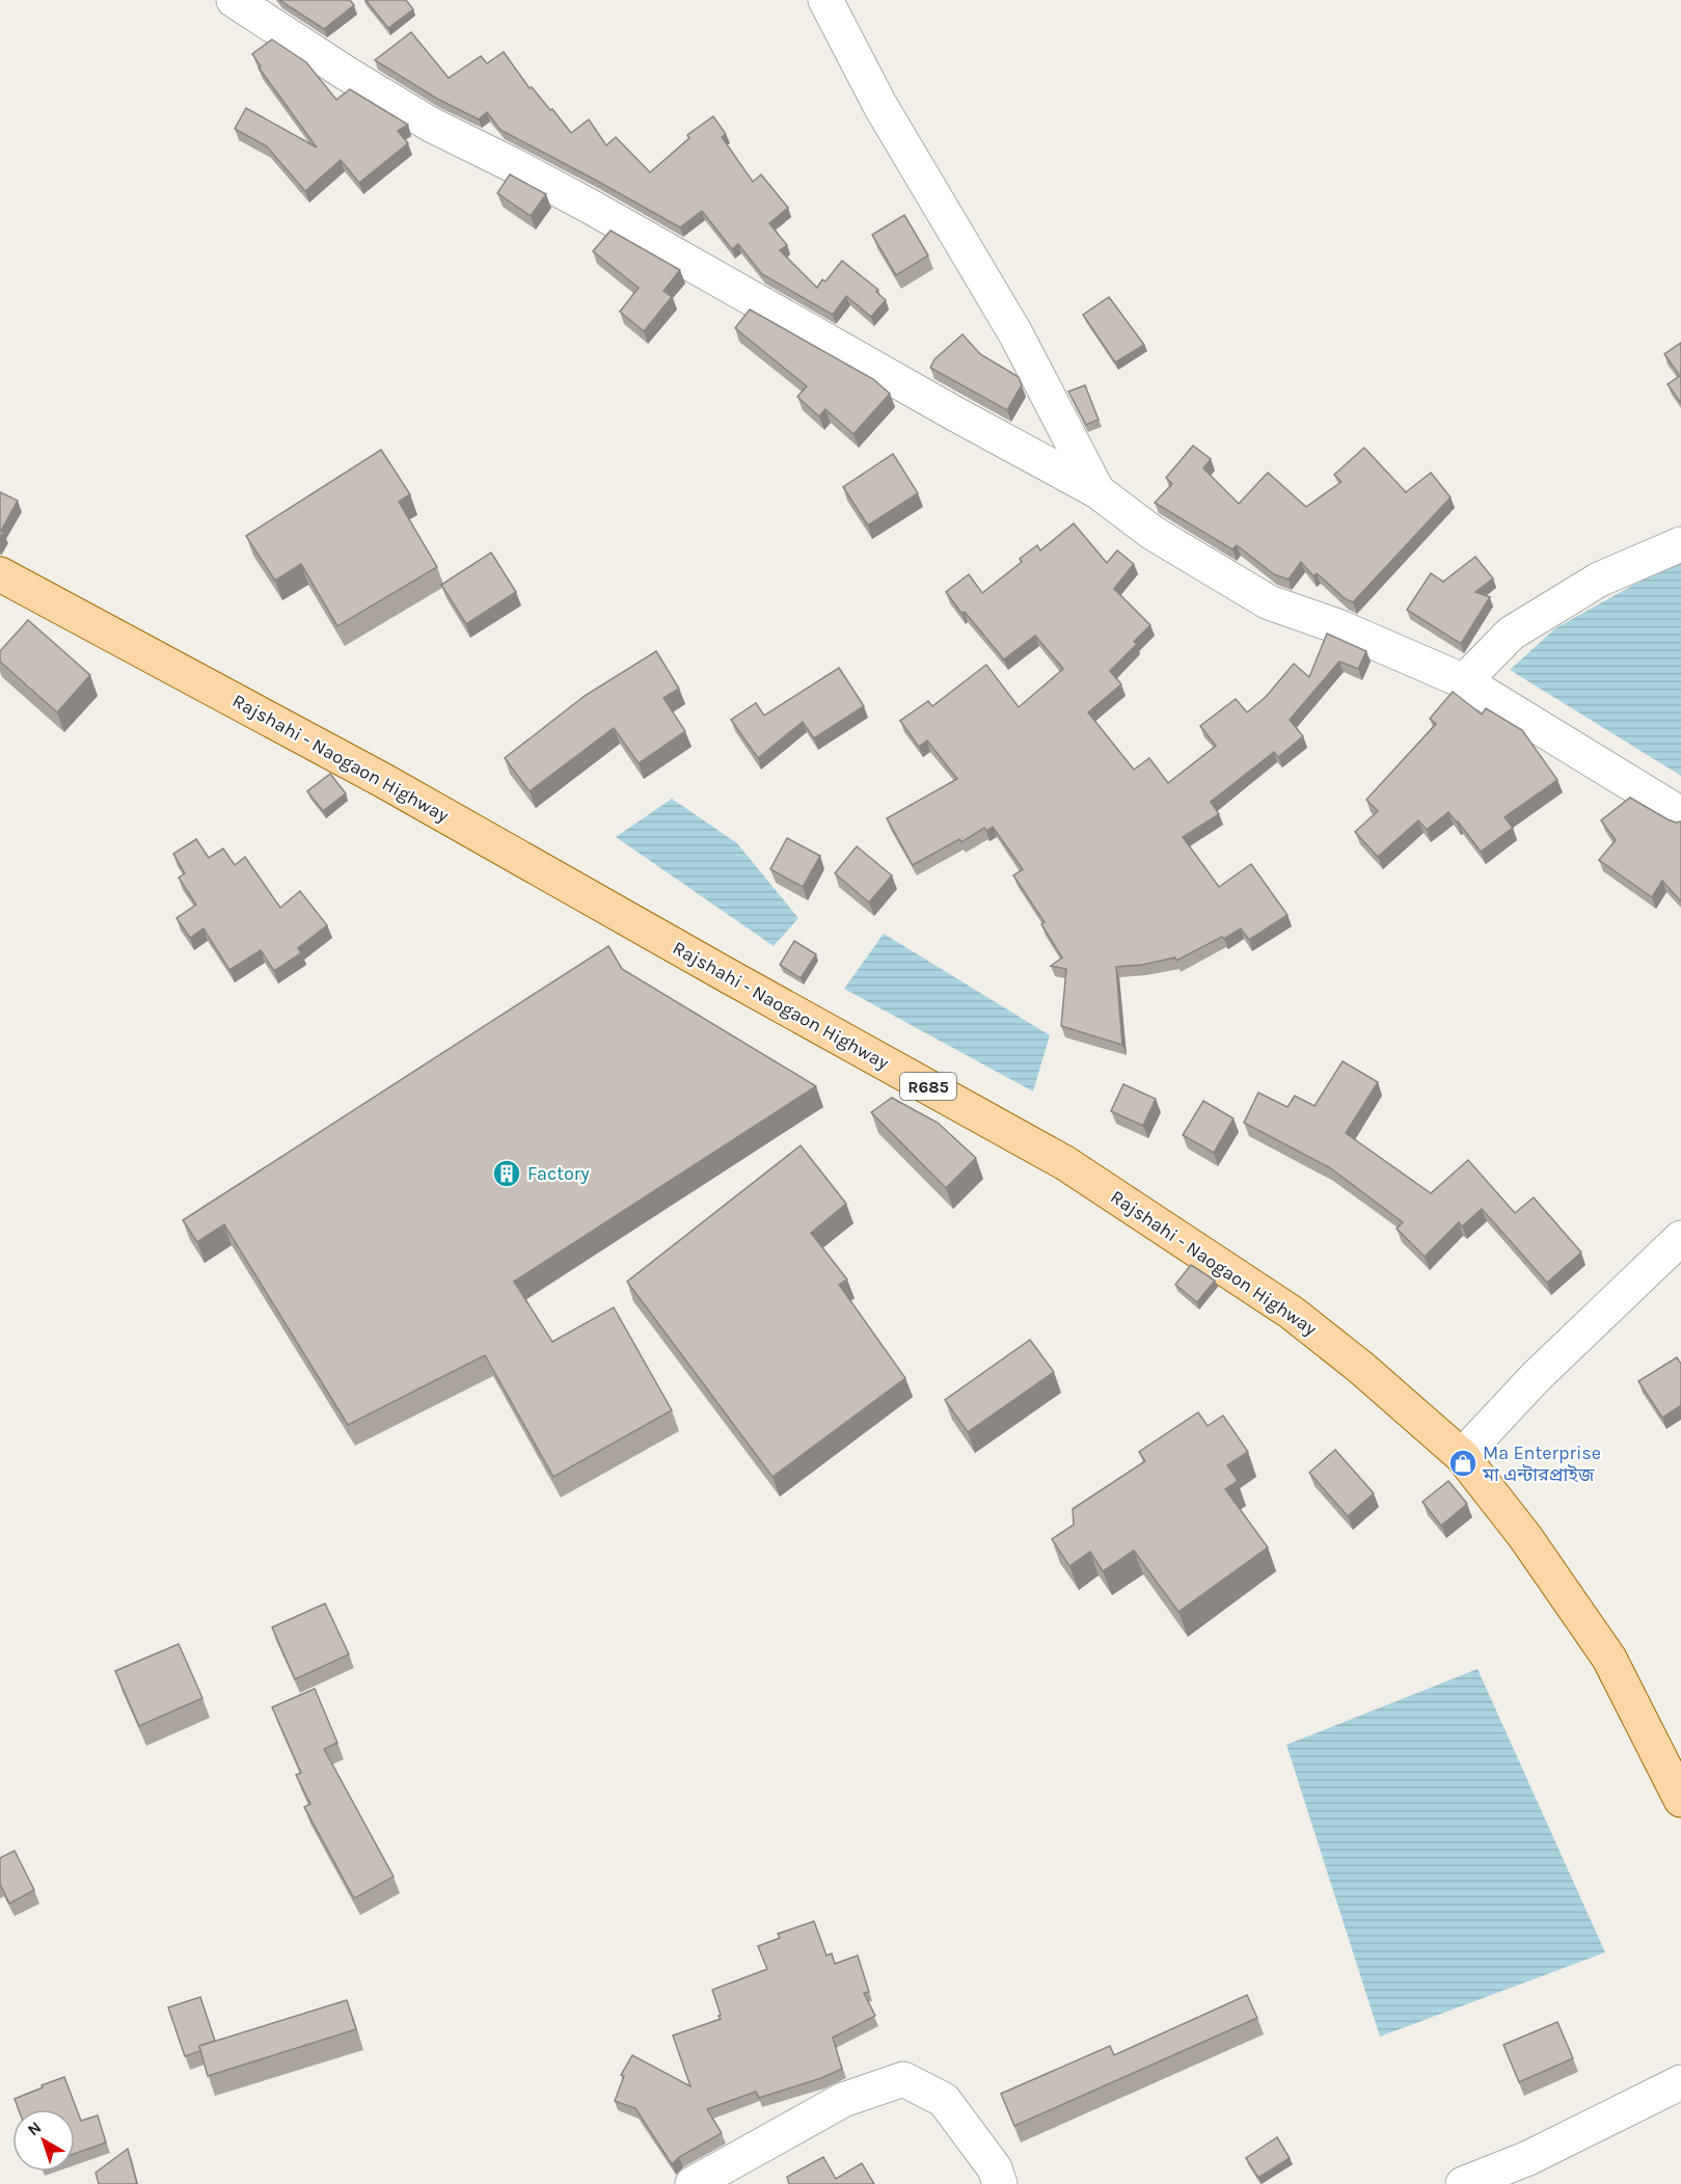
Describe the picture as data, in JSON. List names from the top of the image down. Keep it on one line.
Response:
{"streets":{"main road":["Rajshahi - Naogaon Highway","R685"]},"places":{"building":["Factory"],"shop":["Ma Enterprise মা এন্টারপ্রাইজ"]},"north":"top left"}
